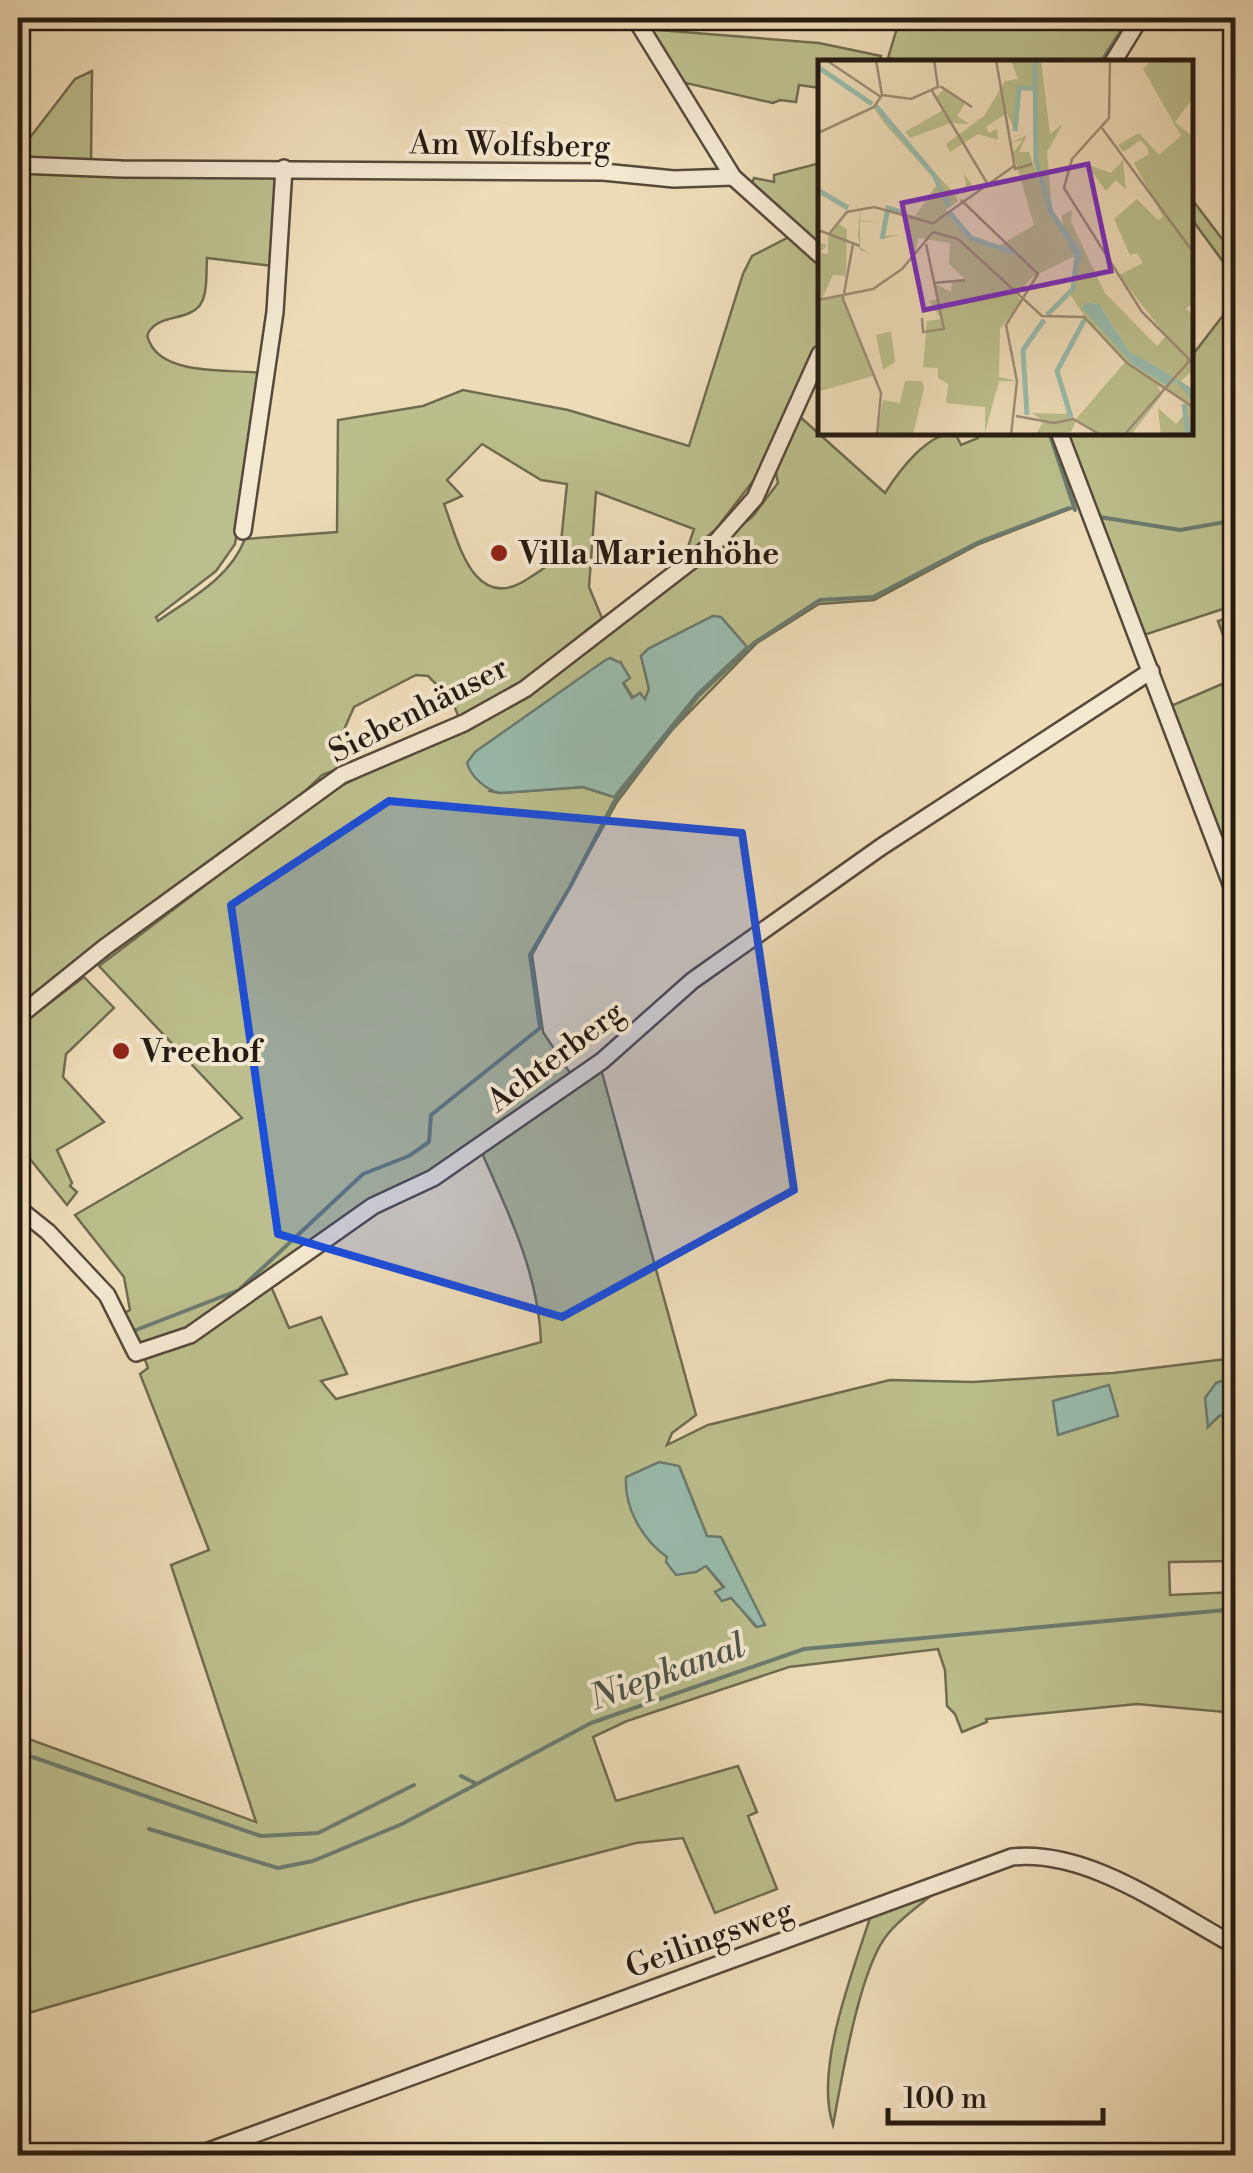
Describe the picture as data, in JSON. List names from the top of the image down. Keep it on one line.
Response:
{"streets":{"street":["Am Wolfsberg","Siebenhäuser","Achterberg","Geilingsweg"]},"water":["Niepkanal"],"places":["Villa Marienhöhe","Vreehof"],"scale_bar":"100 m"}
